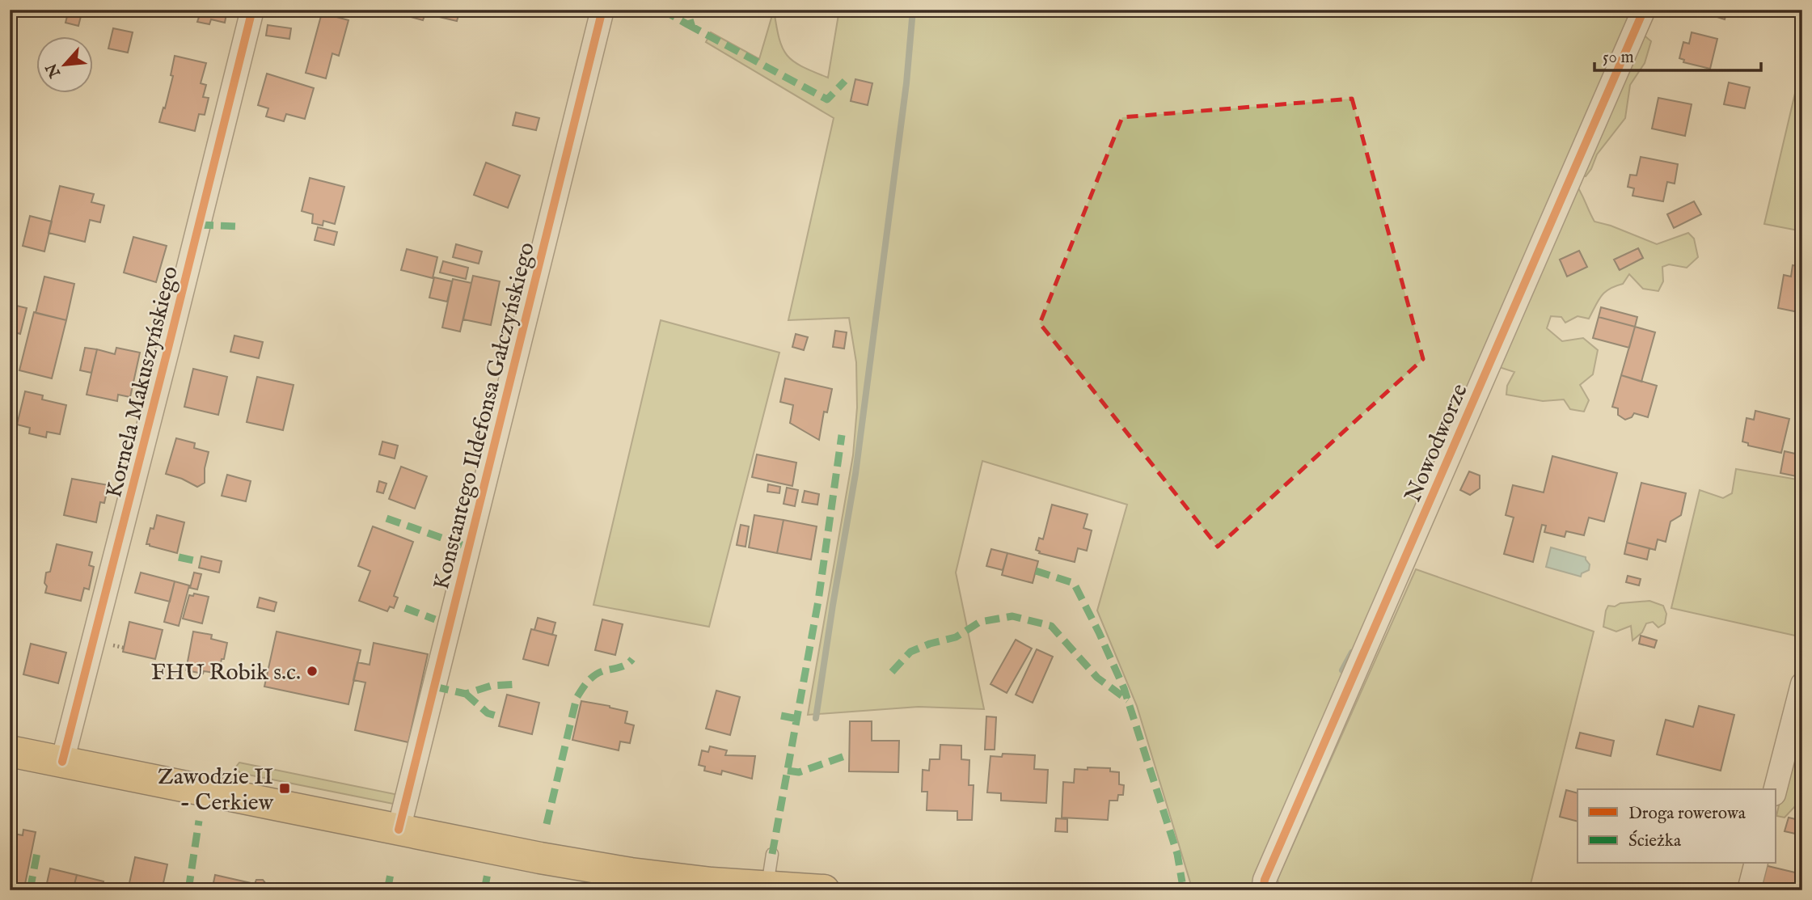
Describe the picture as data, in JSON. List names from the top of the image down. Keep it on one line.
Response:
{"streets":{"street":["Kornela Makuszyńskiego","Konstantego Ildefonsa Gałczyńskiego","Nowodworze"]},"places":{"other":["FHU Robik s.c."],"transit":["Zawodzie II - Cerkiew"]},"legend":["Droga rowerowa","Ścieżka"],"scale_bar":"50 m","north":"bottom left"}
